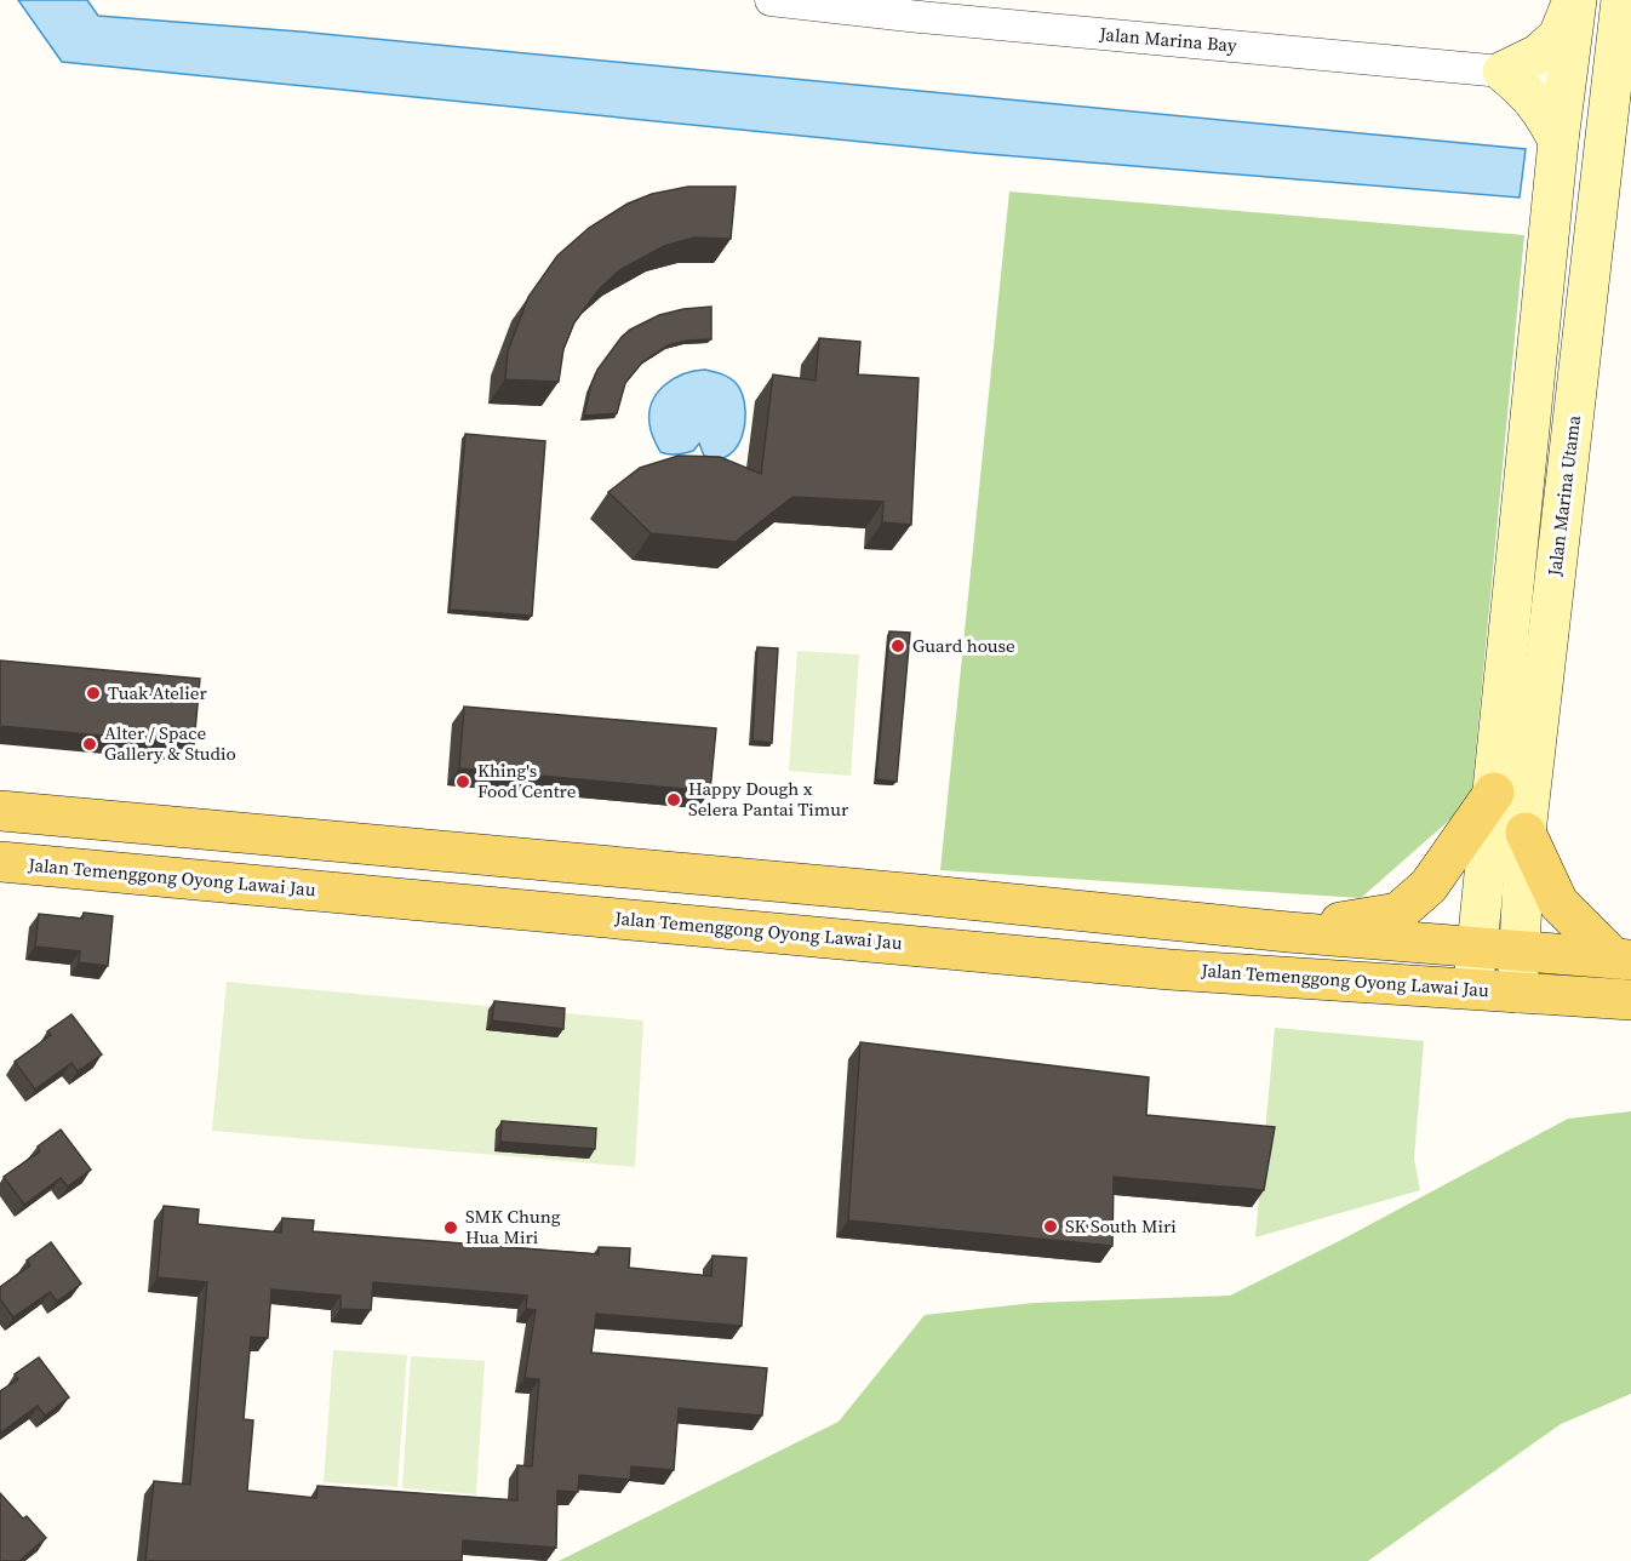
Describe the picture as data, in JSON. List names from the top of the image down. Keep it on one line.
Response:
{"streets":{"main road":["Jalan Marina Utama","Jalan Temenggong Oyong Lawai Jau"],"street":["Jalan Marina Bay"]},"crossings":[["Jalan Marina Utama","Jalan Temenggong Oyong Lawai Jau"]],"places":["Guard house","Tuak Atelier","Alter / Space Gallery & Studio","Khing's Food Centre","Happy Dough x Selera Pantai Timur","SK South Miri","SMK Chung Hua Miri"]}
